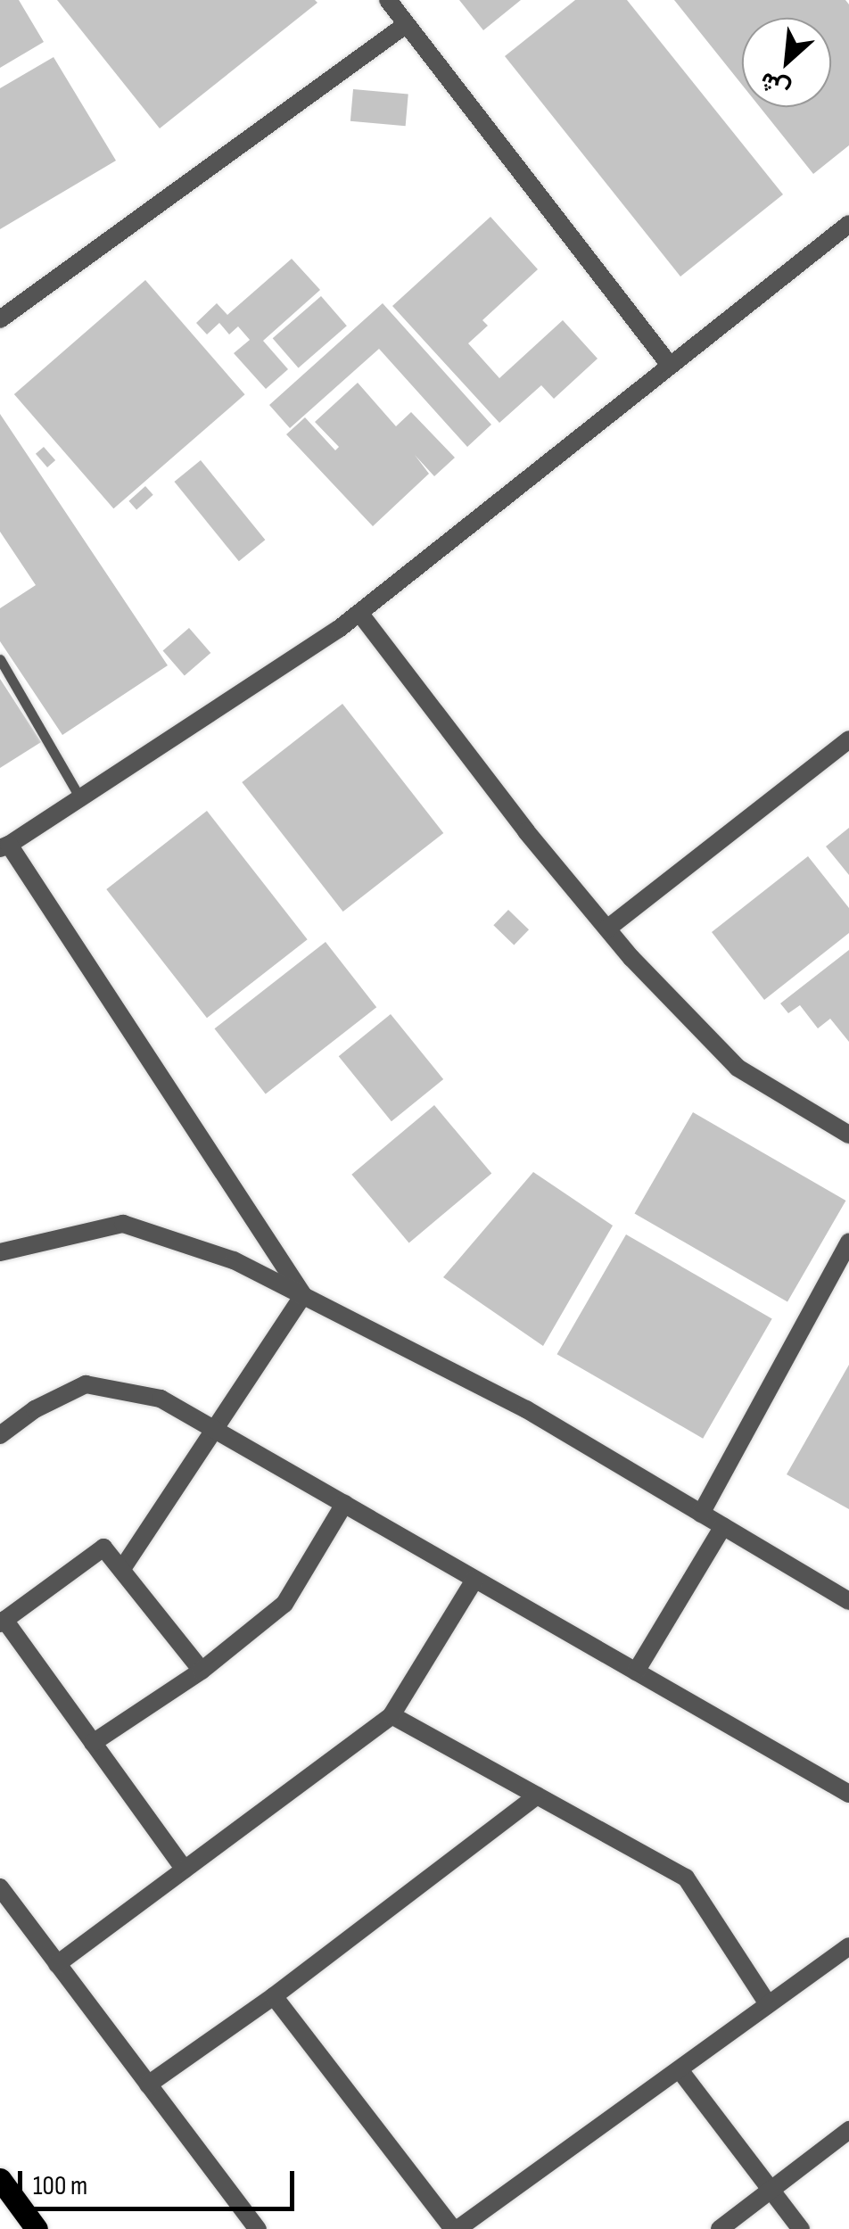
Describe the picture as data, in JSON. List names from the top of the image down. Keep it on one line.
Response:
{"scale_bar":"100 m","north":"bottom left"}
